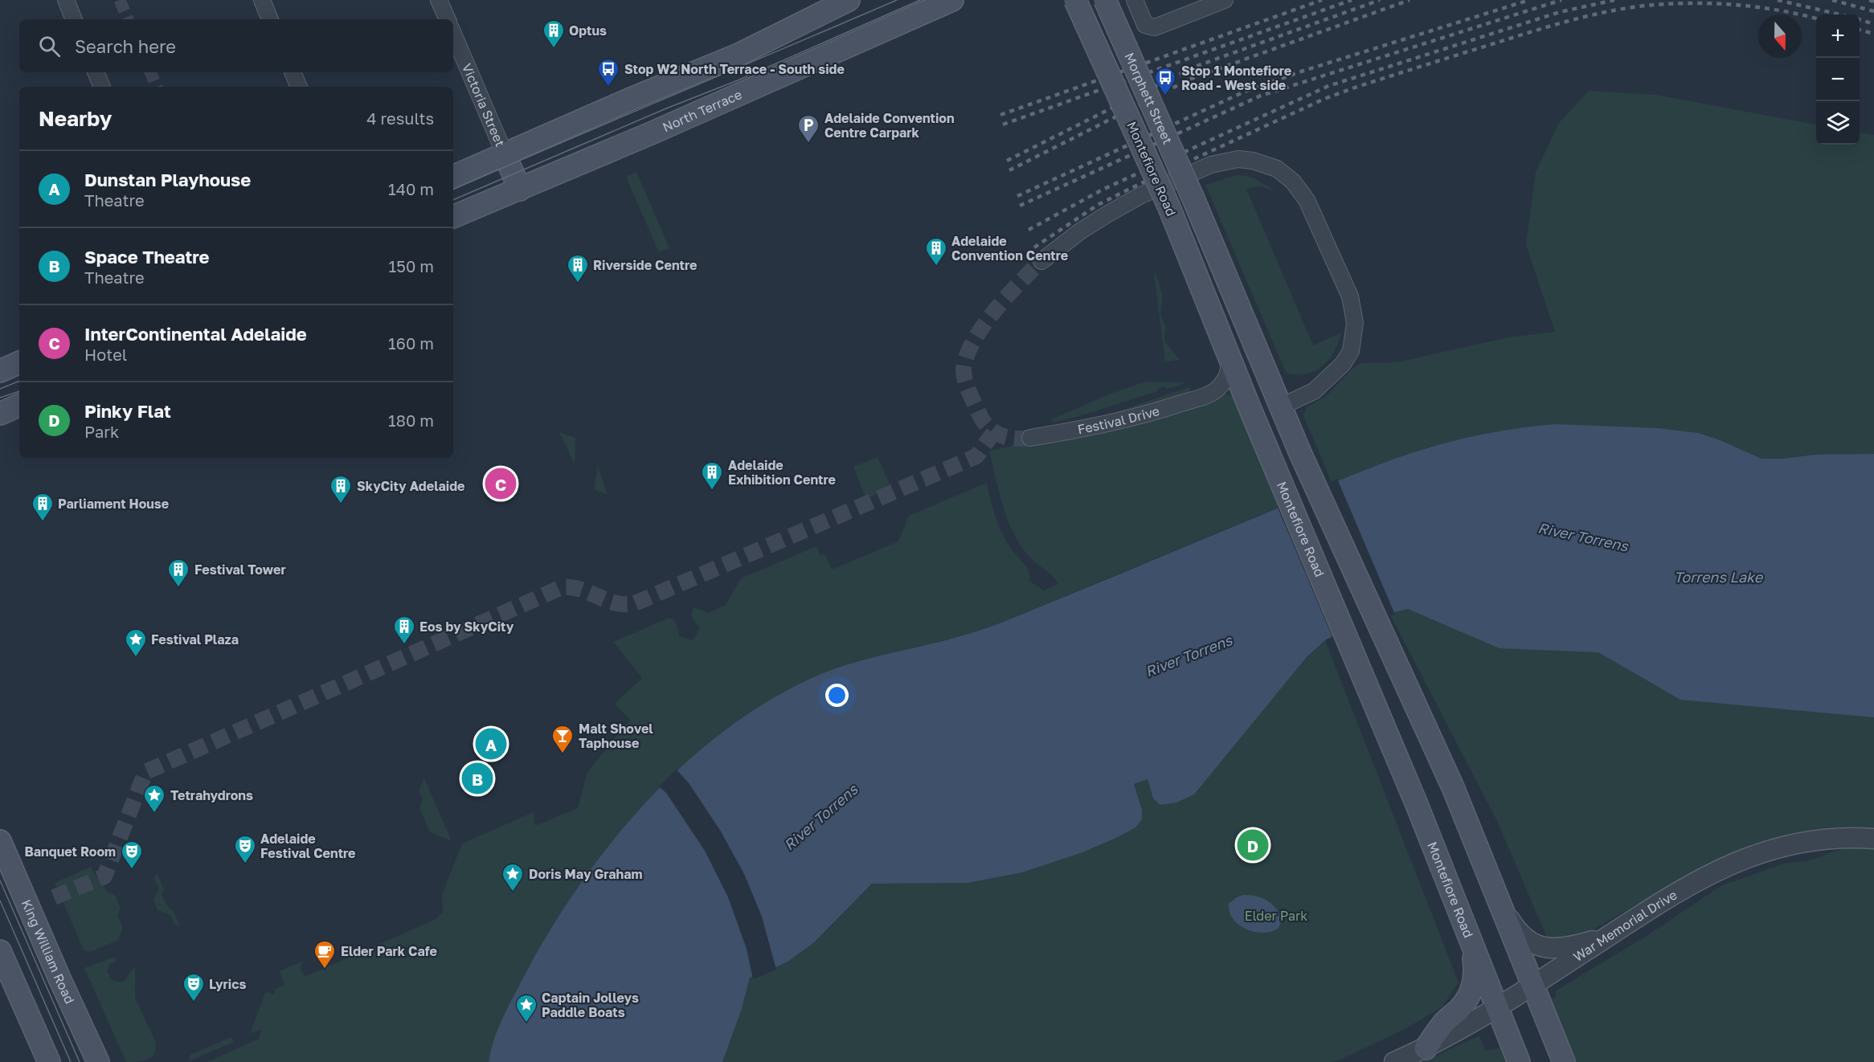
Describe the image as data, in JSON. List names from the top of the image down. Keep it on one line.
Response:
{"streets":{"main road":["Morphett Street","North Terrace","Montefiore Road","King William Road"],"street":["Victoria Street","Festival Drive","War Memorial Drive"]},"crossings":[["Morphett Street","Montefiore Road"],["Montefiore Road","Festival Drive"],["Montefiore Road","War Memorial Drive"]],"water":["River Torrens","Torrens Lake"],"parks":["Elder Park"],"places":{"building":["Optus","Adelaide Convention Centre","Riverside Centre","Adelaide Exhibition Centre","SkyCity Adelaide","Parliament House","Festival Tower","Eos by SkyCity"],"bus stop":["Stop W2 North Terrace - South side","Stop 1 Montefiore Road - West side"],"parking":["Adelaide Convention Centre Carpark"],"place":["Festival Plaza","Tetrahydrons","Doris May Graham","Captain Jolleys Paddle Boats"],"bar":["Malt Shovel Taphouse"],"theatre":["Adelaide Festival Centre","Banquet Room","Lyrics"],"cafe":["Elder Park Cafe"]},"north":"bottom","page":{"map_buttons":["+","−"],"search":"Search here","heading":["Nearby","4 results"],"list":[{"mark":"A","name":"Dunstan Playhouse","note":"Theatre","value":"140 m"},{"mark":"B","name":"Space Theatre","note":"Theatre","value":"150 m"},{"mark":"C","name":"InterContinental Adelaide","note":"Hotel","value":"160 m"},{"mark":"D","name":"Pinky Flat","note":"Park","value":"180 m"}],"pins":["C","A","B","D"]}}
